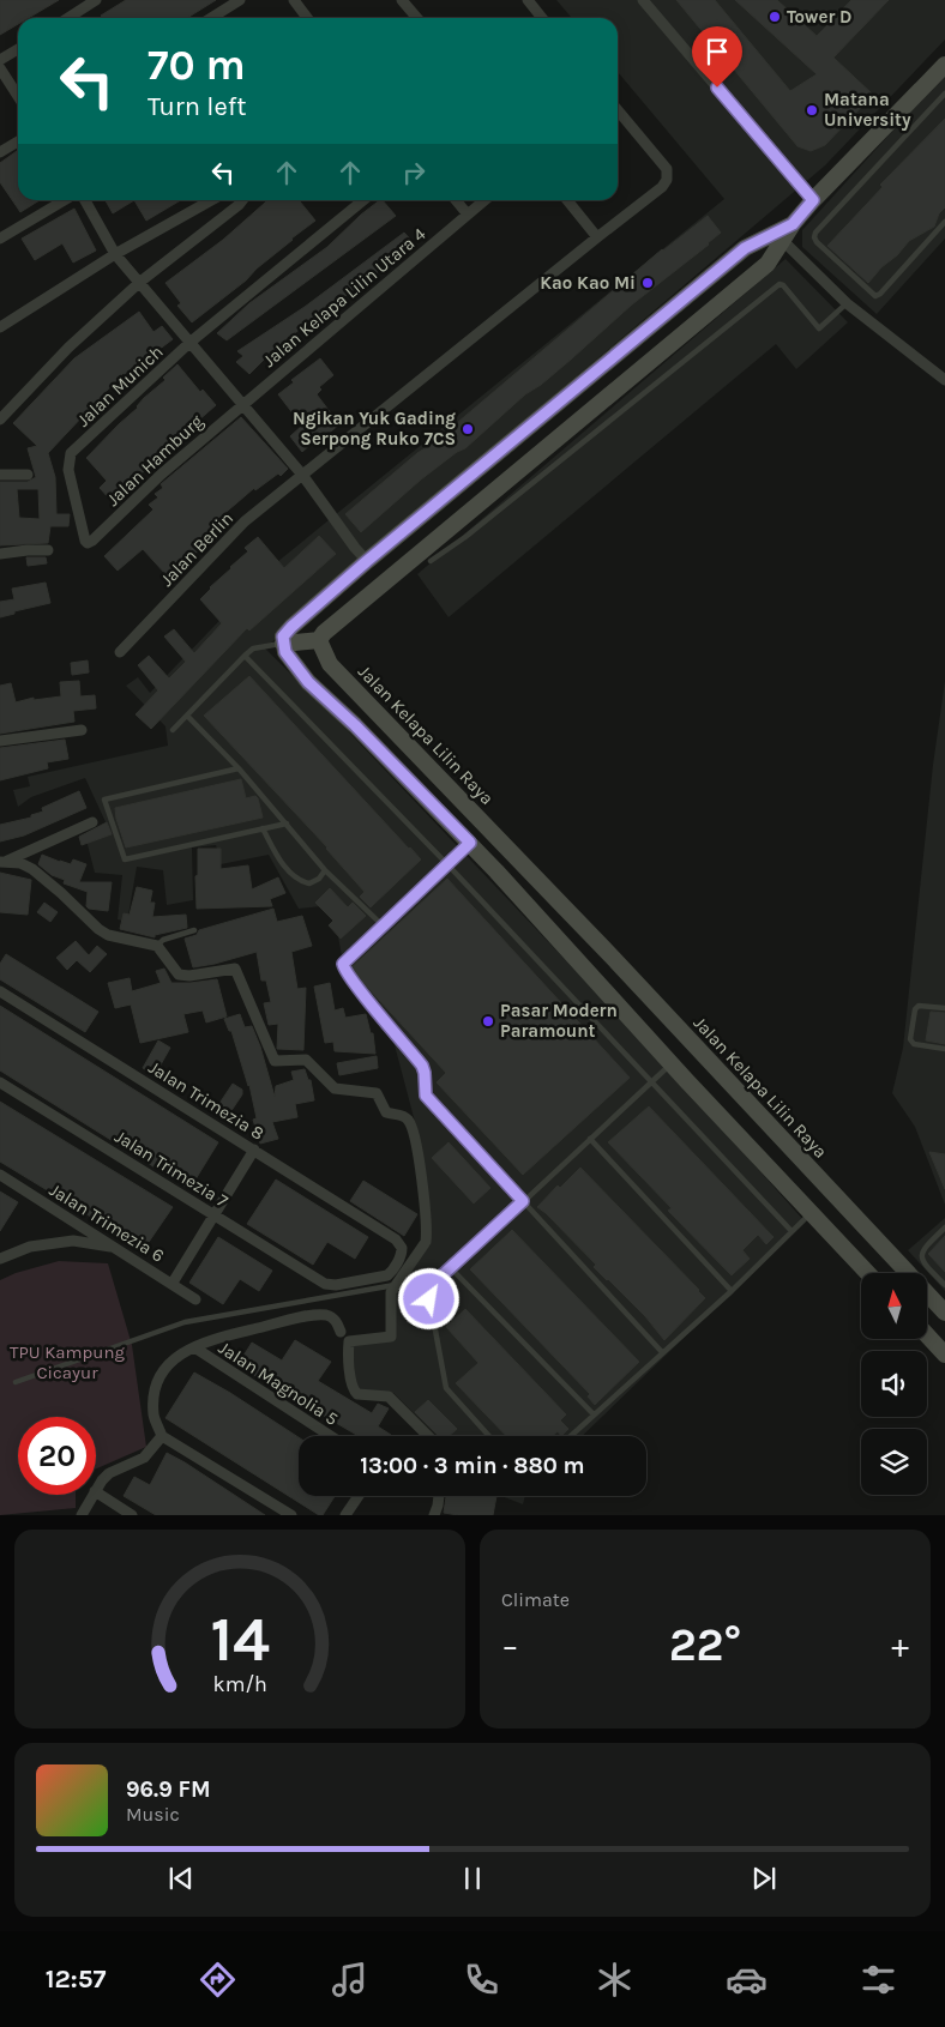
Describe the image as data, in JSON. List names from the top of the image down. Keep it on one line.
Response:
{"streets":{"street":["Jalan Kelapa Lilin Utara 4","Jalan Munich","Jalan Hamburg","Jalan Berlin","Jalan Kelapa Lilin Raya","Jalan Trimezia 8","Jalan Trimezia 7","Jalan Trimezia 6","Jalan Magnolia 5"]},"crossings":[["Jalan Kelapa Lilin Utara 4","Jalan Hamburg"],["Jalan Munich","Jalan Hamburg"],["Jalan Trimezia 8","Jalan Trimezia 7"]],"parks":["TPU Kampung Cicayur"],"places":["Tower D","Matana University","Kao Kao Mi","Ngikan Yuk Gading Serpong Ruko 7CS","Pasar Modern Paramount"],"north":"top","page":{"turn":["70 m","Turn left"],"limit":"20","trip":"13:00 · 3 min · 880 m","tile":"Climate","heat":["−","22°","+"],"song":["96.9 FM","Music"],"tabs":"12:57","gauge":["14","km/h"]}}
